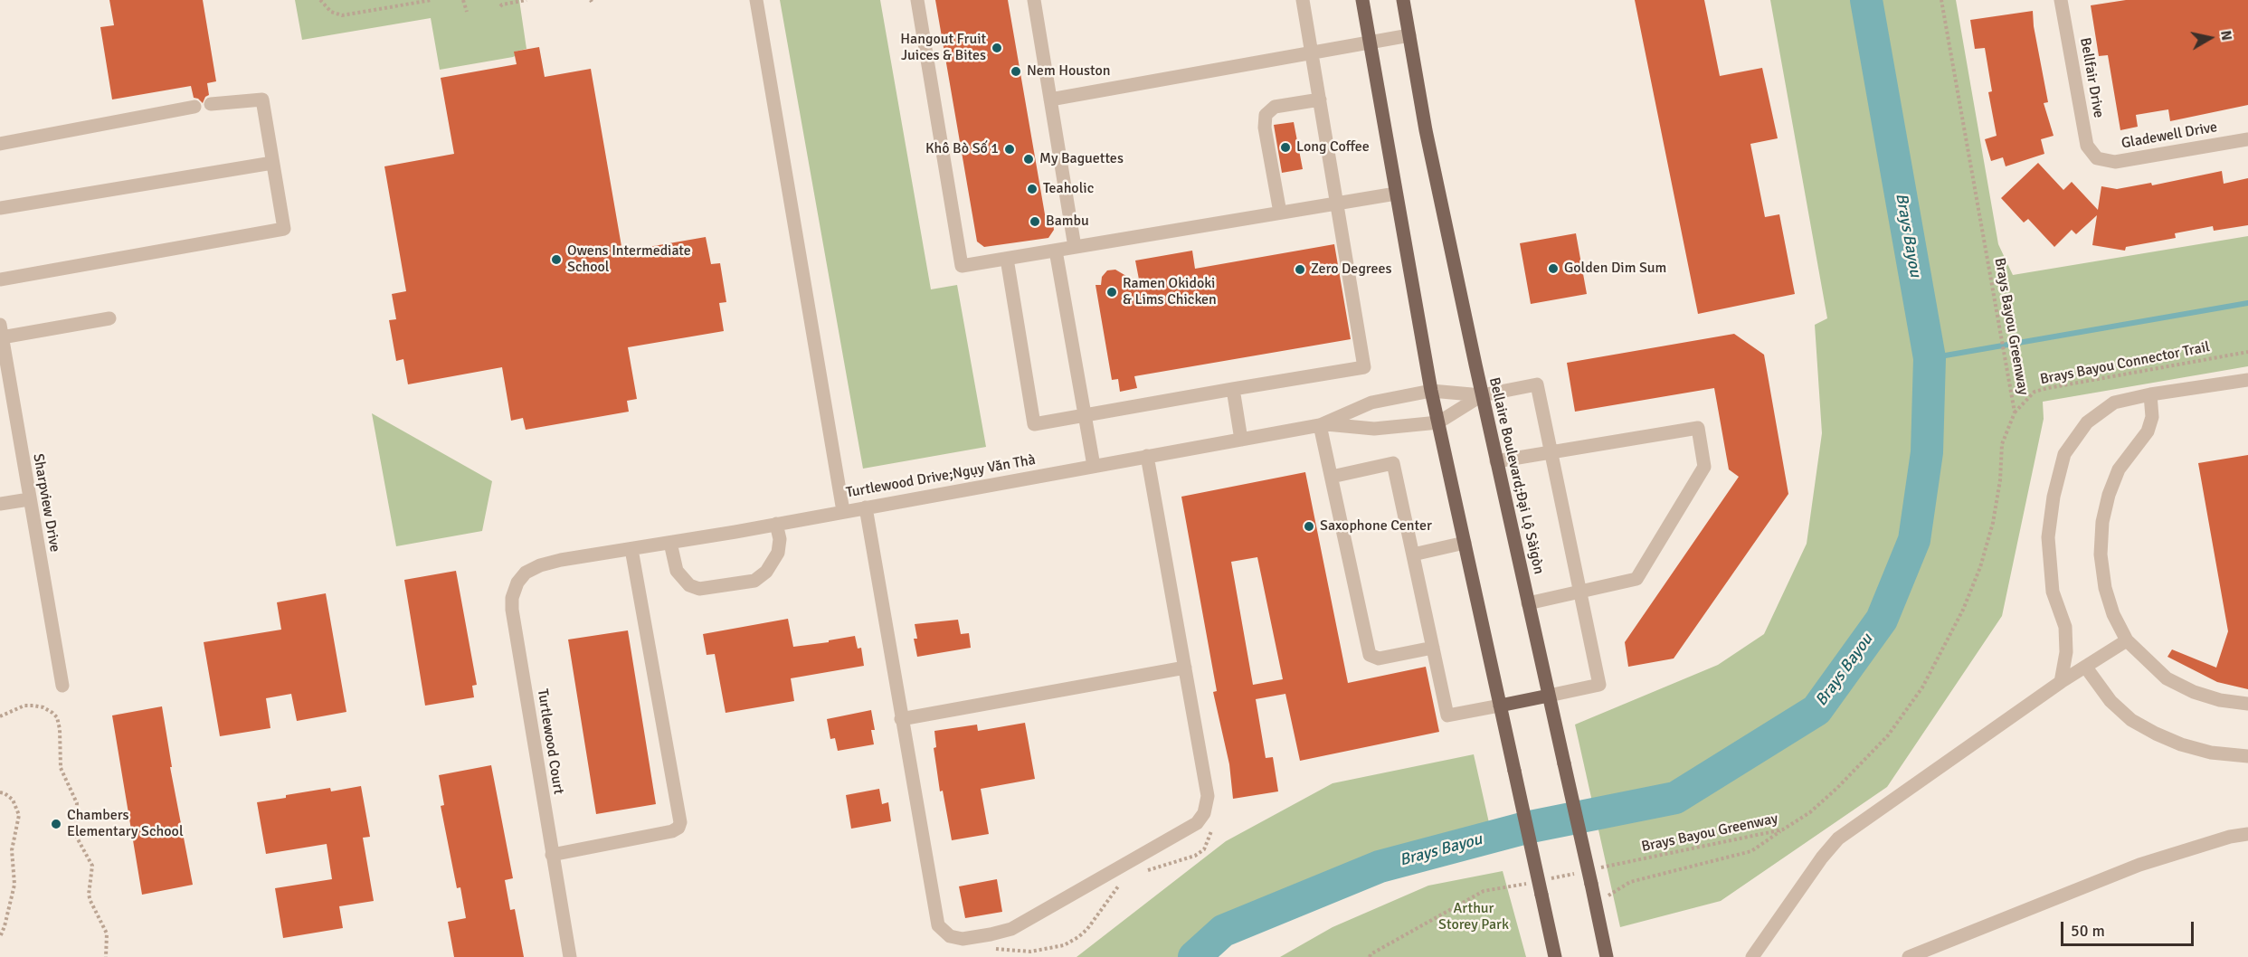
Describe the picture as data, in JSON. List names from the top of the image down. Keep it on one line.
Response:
{"streets":{"main road":["Bellaire Boulevard;Đại Lộ Sàigòn"],"street":["Bellfair Drive","Gladewell Drive","Turtlewood Drive;Ngụy Văn Thà","Sharpview Drive","Turtlewood Court"],"path":["Brays Bayou Greenway","Brays Bayou Connector Trail"]},"crossings":[["Bellfair Drive","Gladewell Drive"],["Brays Bayou Greenway","Brays Bayou Connector Trail"],["Bellaire Boulevard;Đại Lộ Sàigòn","Turtlewood Drive;Ngụy Văn Thà"],["Turtlewood Drive;Ngụy Văn Thà","Turtlewood Court"]],"water":["Brays Bayou"],"parks":["Arthur Storey Park"],"places":["Hangout Fruit Juices & Bites","Nem Houston","Long Coffee","Khô Bò Số 1","My Baguettes","Teaholic","Bambu","Owens Intermediate School","Golden Dim Sum","Zero Degrees","Ramen Okidoki & Lims Chicken","Saxophone Center","Chambers Elementary School"],"scale_bar":"50 m","north":"right"}
